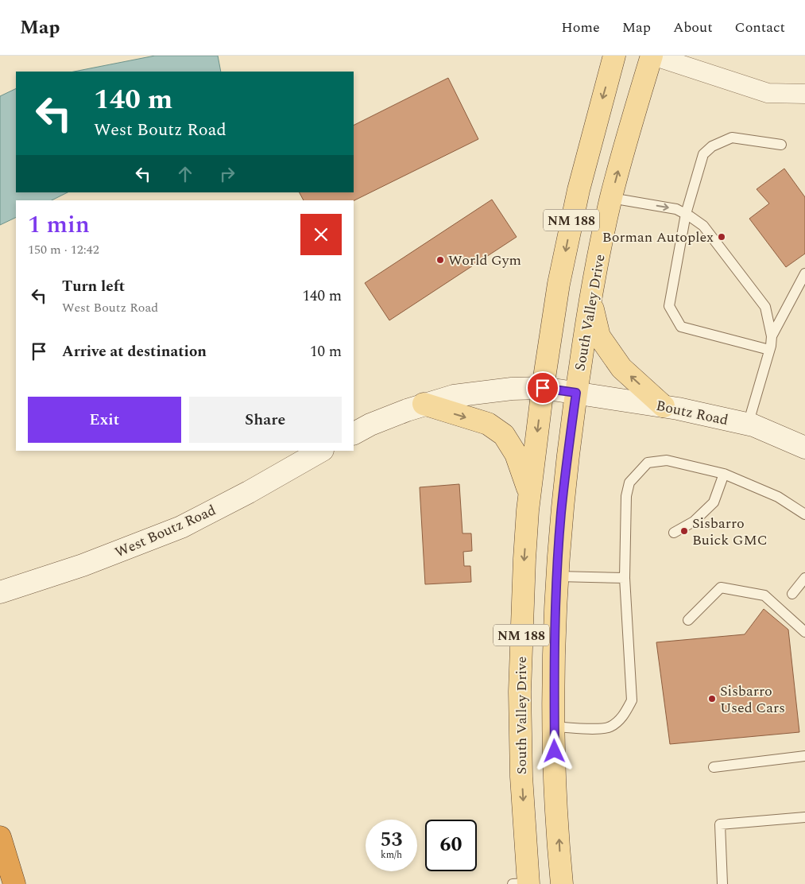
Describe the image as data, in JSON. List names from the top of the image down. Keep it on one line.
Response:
{"streets":{"main road":["NM 188","South Valley Drive"],"street":["Boutz Road","West Boutz Road"]},"crossings":[["South Valley Drive","Boutz Road"]],"places":["Borman Autoplex","World Gym","Sisbarro Buick GMC","Sisbarro Used Cars"],"page":{"header":"Map","nav":["Home","Map","About","Contact"],"turn":["140 m","West Boutz Road"],"heading":["1 min","150 m · 12:42"],"list":[{"name":"Turn left","note":"West Boutz Road","value":"140 m"},{"name":"Arrive at destination","value":"10 m"}],"buttons":["Exit","Share"],"speed":"53 km/h","limit":"60"}}
